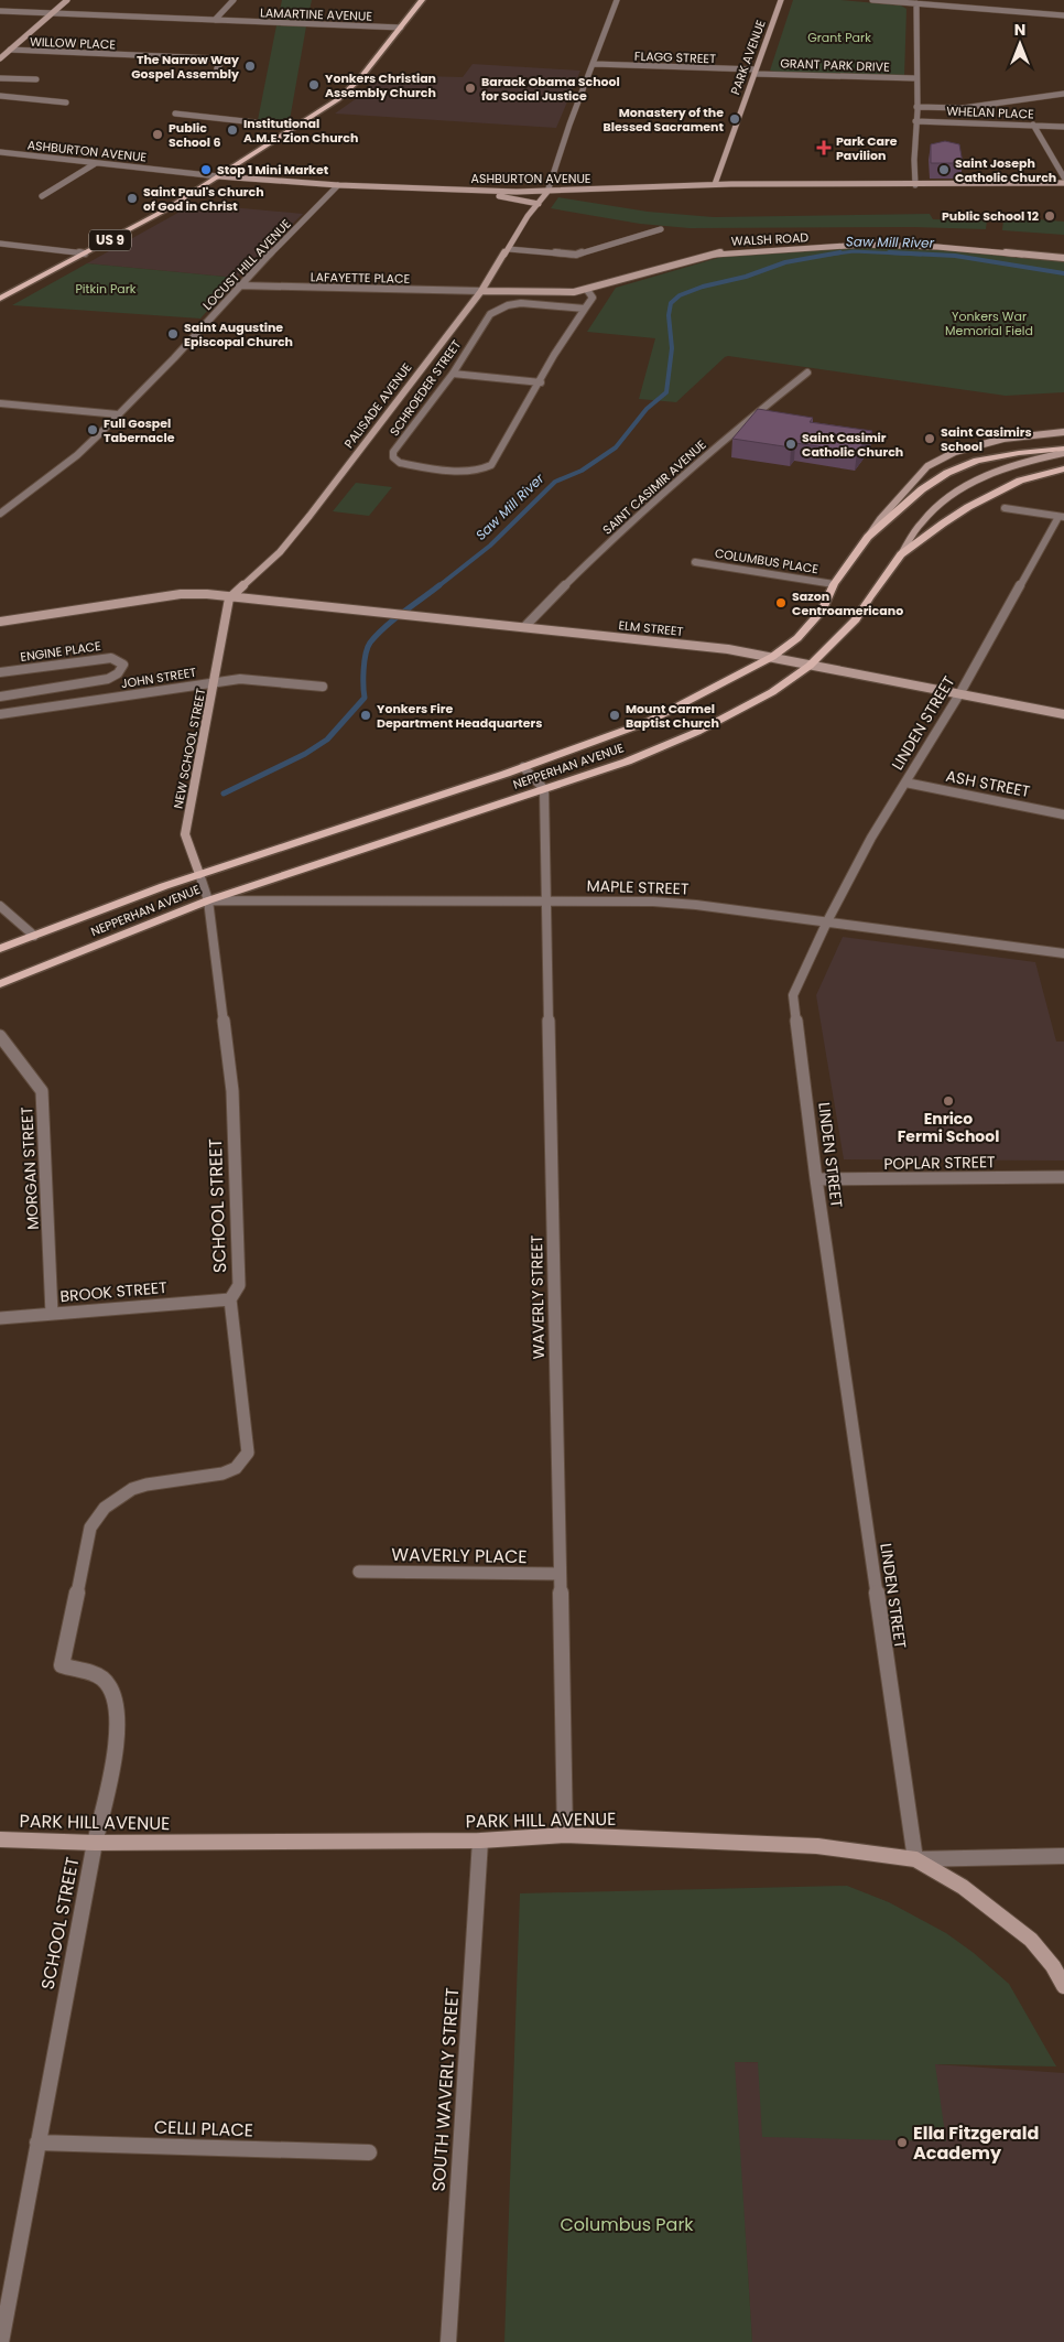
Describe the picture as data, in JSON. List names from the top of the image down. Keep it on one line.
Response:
{"streets":{"main road":["US 9","NEPPERHAN AVENUE"],"street":["LAMARTINE AVENUE","WILLOW PLACE","FLAGG STREET","PARK AVENUE","GRANT PARK DRIVE","WHELAN PLACE","ASHBURTON AVENUE","WALSH ROAD","LOCUST HILL AVENUE","LAFAYETTE PLACE","SCHROEDER STREET","PALISADE AVENUE","SAINT CASIMIR AVENUE","COLUMBUS PLACE","ELM STREET","ENGINE PLACE","JOHN STREET","LINDEN STREET","NEW SCHOOL STREET","ASH STREET","MAPLE STREET","POPLAR STREET","MORGAN STREET","SCHOOL STREET","BROOK STREET","WAVERLY STREET","WAVERLY PLACE","PARK HILL AVENUE","SOUTH WAVERLY STREET","CELLI PLACE"]},"crossings":[["LAMARTINE AVENUE","US 9"],["FLAGG STREET","PARK AVENUE"],["FLAGG STREET","GRANT PARK DRIVE"],["FLAGG STREET","PALISADE AVENUE"],["PARK AVENUE","GRANT PARK DRIVE"],["PARK AVENUE","ASHBURTON AVENUE"],["ASHBURTON AVENUE","US 9"],["ASHBURTON AVENUE","LOCUST HILL AVENUE"],["ASHBURTON AVENUE","PALISADE AVENUE"],["WALSH ROAD","LAFAYETTE PLACE"],["WALSH ROAD","PALISADE AVENUE"],["LOCUST HILL AVENUE","LAFAYETTE PLACE"],["LAFAYETTE PLACE","PALISADE AVENUE"],["PALISADE AVENUE","ELM STREET"],["PALISADE AVENUE","NEW SCHOOL STREET"],["SAINT CASIMIR AVENUE","ELM STREET"],["COLUMBUS PLACE","NEPPERHAN AVENUE"],["ELM STREET","LINDEN STREET"],["ELM STREET","NEW SCHOOL STREET"],["ELM STREET","NEPPERHAN AVENUE"],["JOHN STREET","NEW SCHOOL STREET"],["LINDEN STREET","ASH STREET"],["LINDEN STREET","MAPLE STREET"],["LINDEN STREET","POPLAR STREET"],["LINDEN STREET","PARK HILL AVENUE"],["NEW SCHOOL STREET","NEPPERHAN AVENUE"],["NEW SCHOOL STREET","MAPLE STREET"],["NEW SCHOOL STREET","SCHOOL STREET"],["NEPPERHAN AVENUE","MAPLE STREET"],["NEPPERHAN AVENUE","SCHOOL STREET"],["NEPPERHAN AVENUE","WAVERLY STREET"],["MAPLE STREET","SCHOOL STREET"],["MAPLE STREET","WAVERLY STREET"],["MORGAN STREET","BROOK STREET"],["SCHOOL STREET","BROOK STREET"],["SCHOOL STREET","PARK HILL AVENUE"],["SCHOOL STREET","CELLI PLACE"],["WAVERLY STREET","WAVERLY PLACE"],["WAVERLY STREET","PARK HILL AVENUE"],["PARK HILL AVENUE","SOUTH WAVERLY STREET"]],"water":["Saw Mill River"],"parks":["Grant Park","Pitkin Park","Yonkers War Memorial Field","Columbus Park"],"places":{"other":["The Narrow Way Gospel Assembly","Yonkers Christian Assembly Church","Barack Obama School for Social Justice","Monastery of the Blessed Sacrament","Institutional A.M.E. Zion Church","Public School 6","Stop 1 Mini Market","Saint Joseph Catholic Church","Saint Paul's Church of God in Christ","Public School 12","Saint Augustine Episcopal Church","Full Gospel Tabernacle","Saint Casimirs School","Saint Casimir Catholic Church","Sazon Centroamericano","Yonkers Fire Department Headquarters","Mount Carmel Baptist Church","Enrico Fermi School","Ella Fitzgerald Academy"],"health":["Park Care Pavilion"]},"north":"top"}
